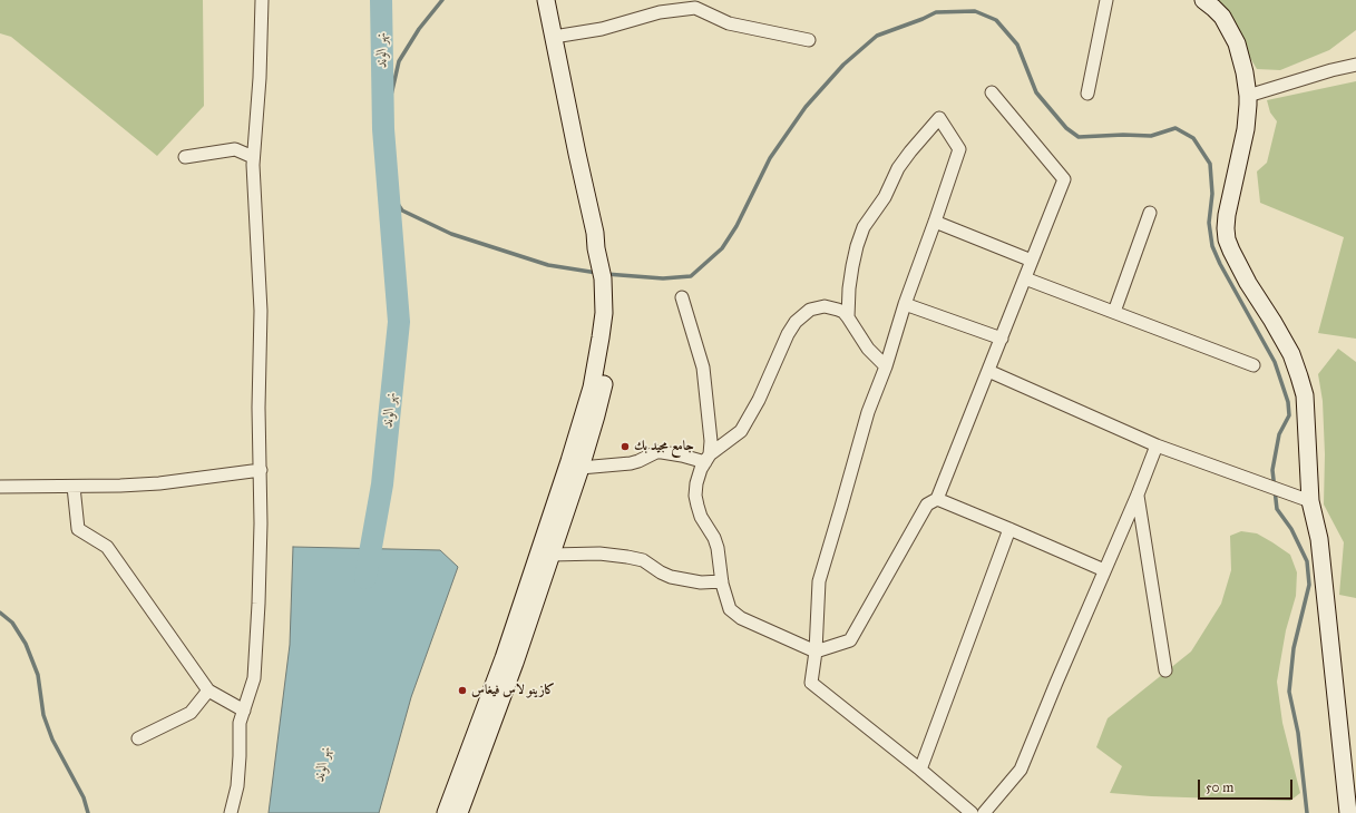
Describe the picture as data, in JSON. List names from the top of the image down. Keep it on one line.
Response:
{"water":["نهر الوند"],"places":["جامع مجيد بك","كازينو لاس فيغاس"],"scale_bar":"50 m"}
